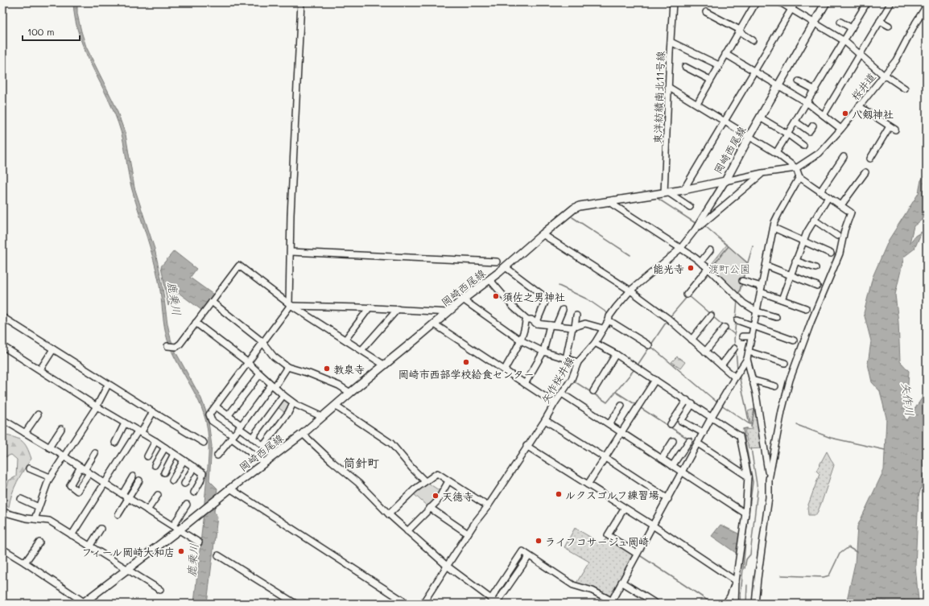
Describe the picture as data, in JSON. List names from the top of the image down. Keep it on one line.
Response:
{"streets":{"main road":["岡崎西尾線"],"street":["桜井道","東洋紡績南北11号線","矢作桜井線"]},"crossings":[["桜井道","岡崎西尾線"],["桜井道","矢作桜井線"],["東洋紡績南北11号線","岡崎西尾線"],["岡崎西尾線","矢作桜井線"]],"districts":["筒針町"],"water":["鹿乗川","矢作川"],"parks":["渡町公園"],"places":["八剱神社","能光寺","須佐之男神社","岡崎市西部学校給食センター","教泉寺","ルクスゴルフ練習場","天徳寺","ライフコサージュ岡崎","フィール岡崎大和店"],"scale_bar":"100 m"}
